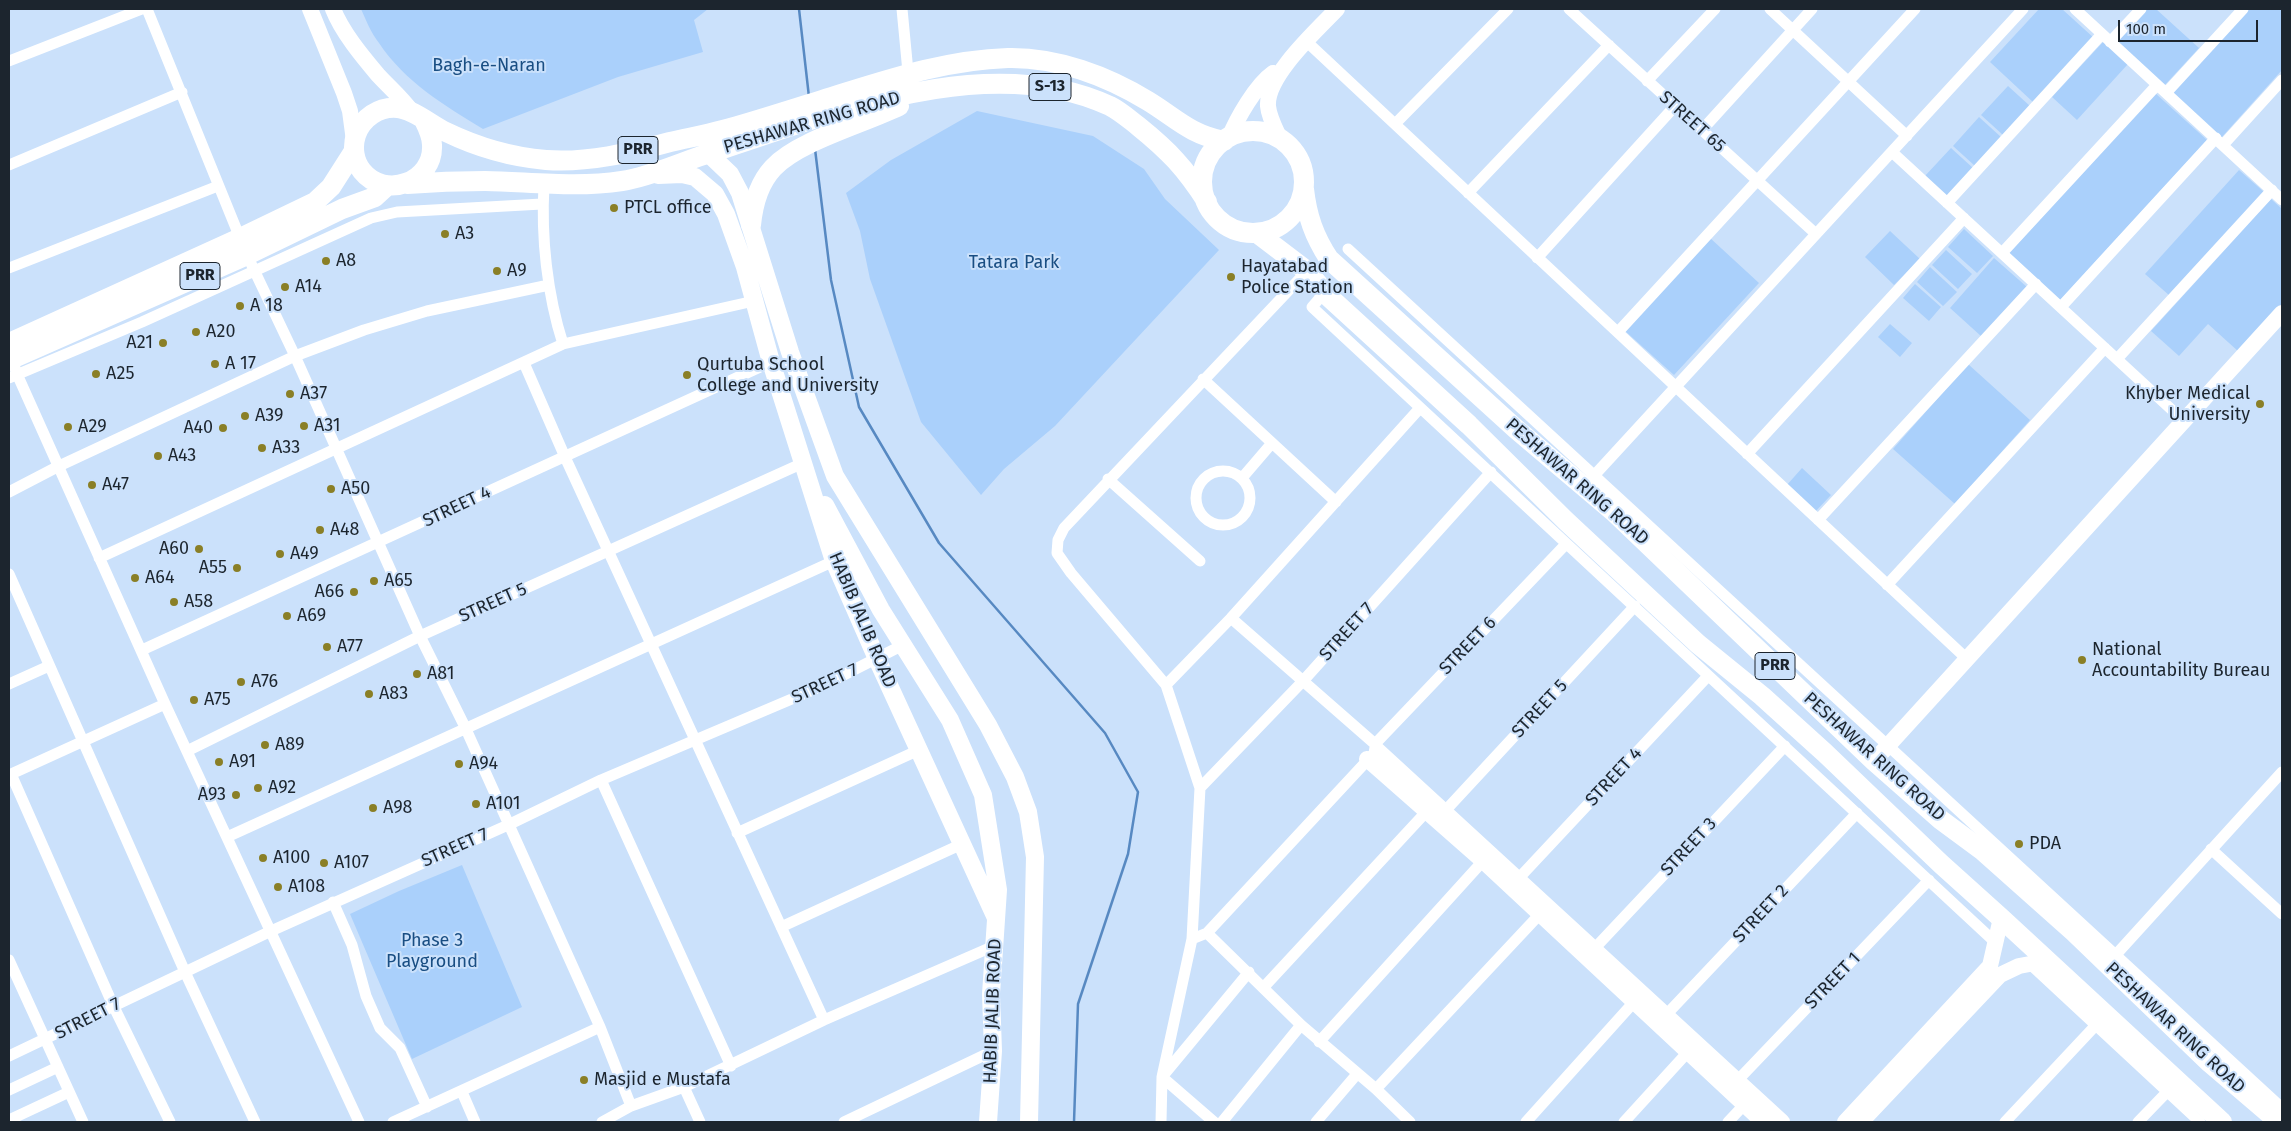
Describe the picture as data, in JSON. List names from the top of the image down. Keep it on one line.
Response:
{"streets":{"highway":["S-13","PESHAWAR RING ROAD","PRR"],"main road":["HABIB JALIB ROAD"],"street":["STREET 65","STREET 4","STREET 5","STREET 7","STREET 6","STREET 3","STREET 2","STREET 1"]},"crossings":[["PESHAWAR RING ROAD","PRR"],["PESHAWAR RING ROAD","HABIB JALIB ROAD"],["STREET 4","HABIB JALIB ROAD"],["STREET 5","HABIB JALIB ROAD"],["HABIB JALIB ROAD","STREET 7"]],"parks":["Bagh-e-Naran","Tatara Park","Phase 3 Playground"],"places":["PTCL office","A3","A8","A9","Hayatabad Police Station","A14","A 18","A20","A21","A 17","A25","Qurtuba School College and University","A37","Khyber Medical University","A39","A31","A29","A40","A33","A43","A47","A50","A48","A60","A49","A55","A64","A65","A66","A58","A69","A77","National Accountability Bureau","A81","A76","A83","A75","A89","A91","A94","A92","A93","A101","A98","PDA","A100","A107","A108","Masjid e Mustafa"],"scale_bar":"100 m"}
